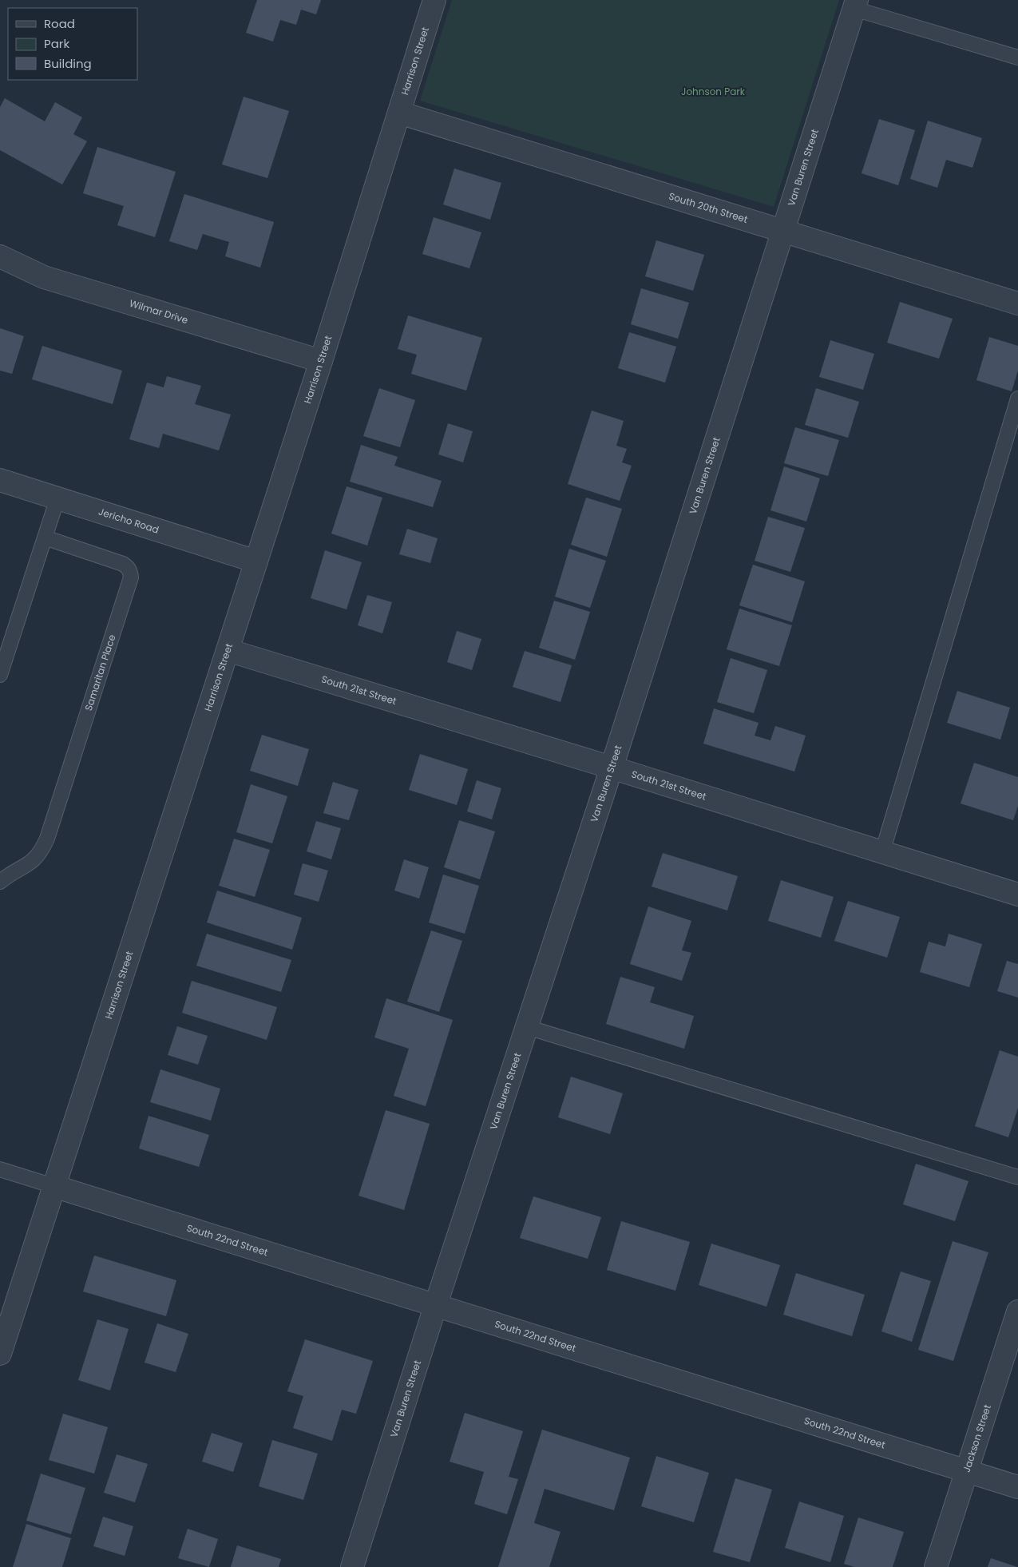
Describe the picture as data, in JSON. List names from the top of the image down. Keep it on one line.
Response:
{"streets":{"street":["Harrison Street","Van Buren Street","South 20th Street","Wilmar Drive","Jericho Road","South 21st Street","South 22nd Street","Jackson Street"],"lane":["Samaritan Place"]},"crossings":[["Harrison Street","South 20th Street"],["Harrison Street","Wilmar Drive"],["Harrison Street","Jericho Road"],["Harrison Street","South 21st Street"],["Harrison Street","South 22nd Street"],["Van Buren Street","South 20th Street"],["Van Buren Street","South 21st Street"],["Van Buren Street","South 22nd Street"],["South 22nd Street","Jackson Street"]],"parks":["Johnson Park"],"legend":["Road","Park","Building"]}
